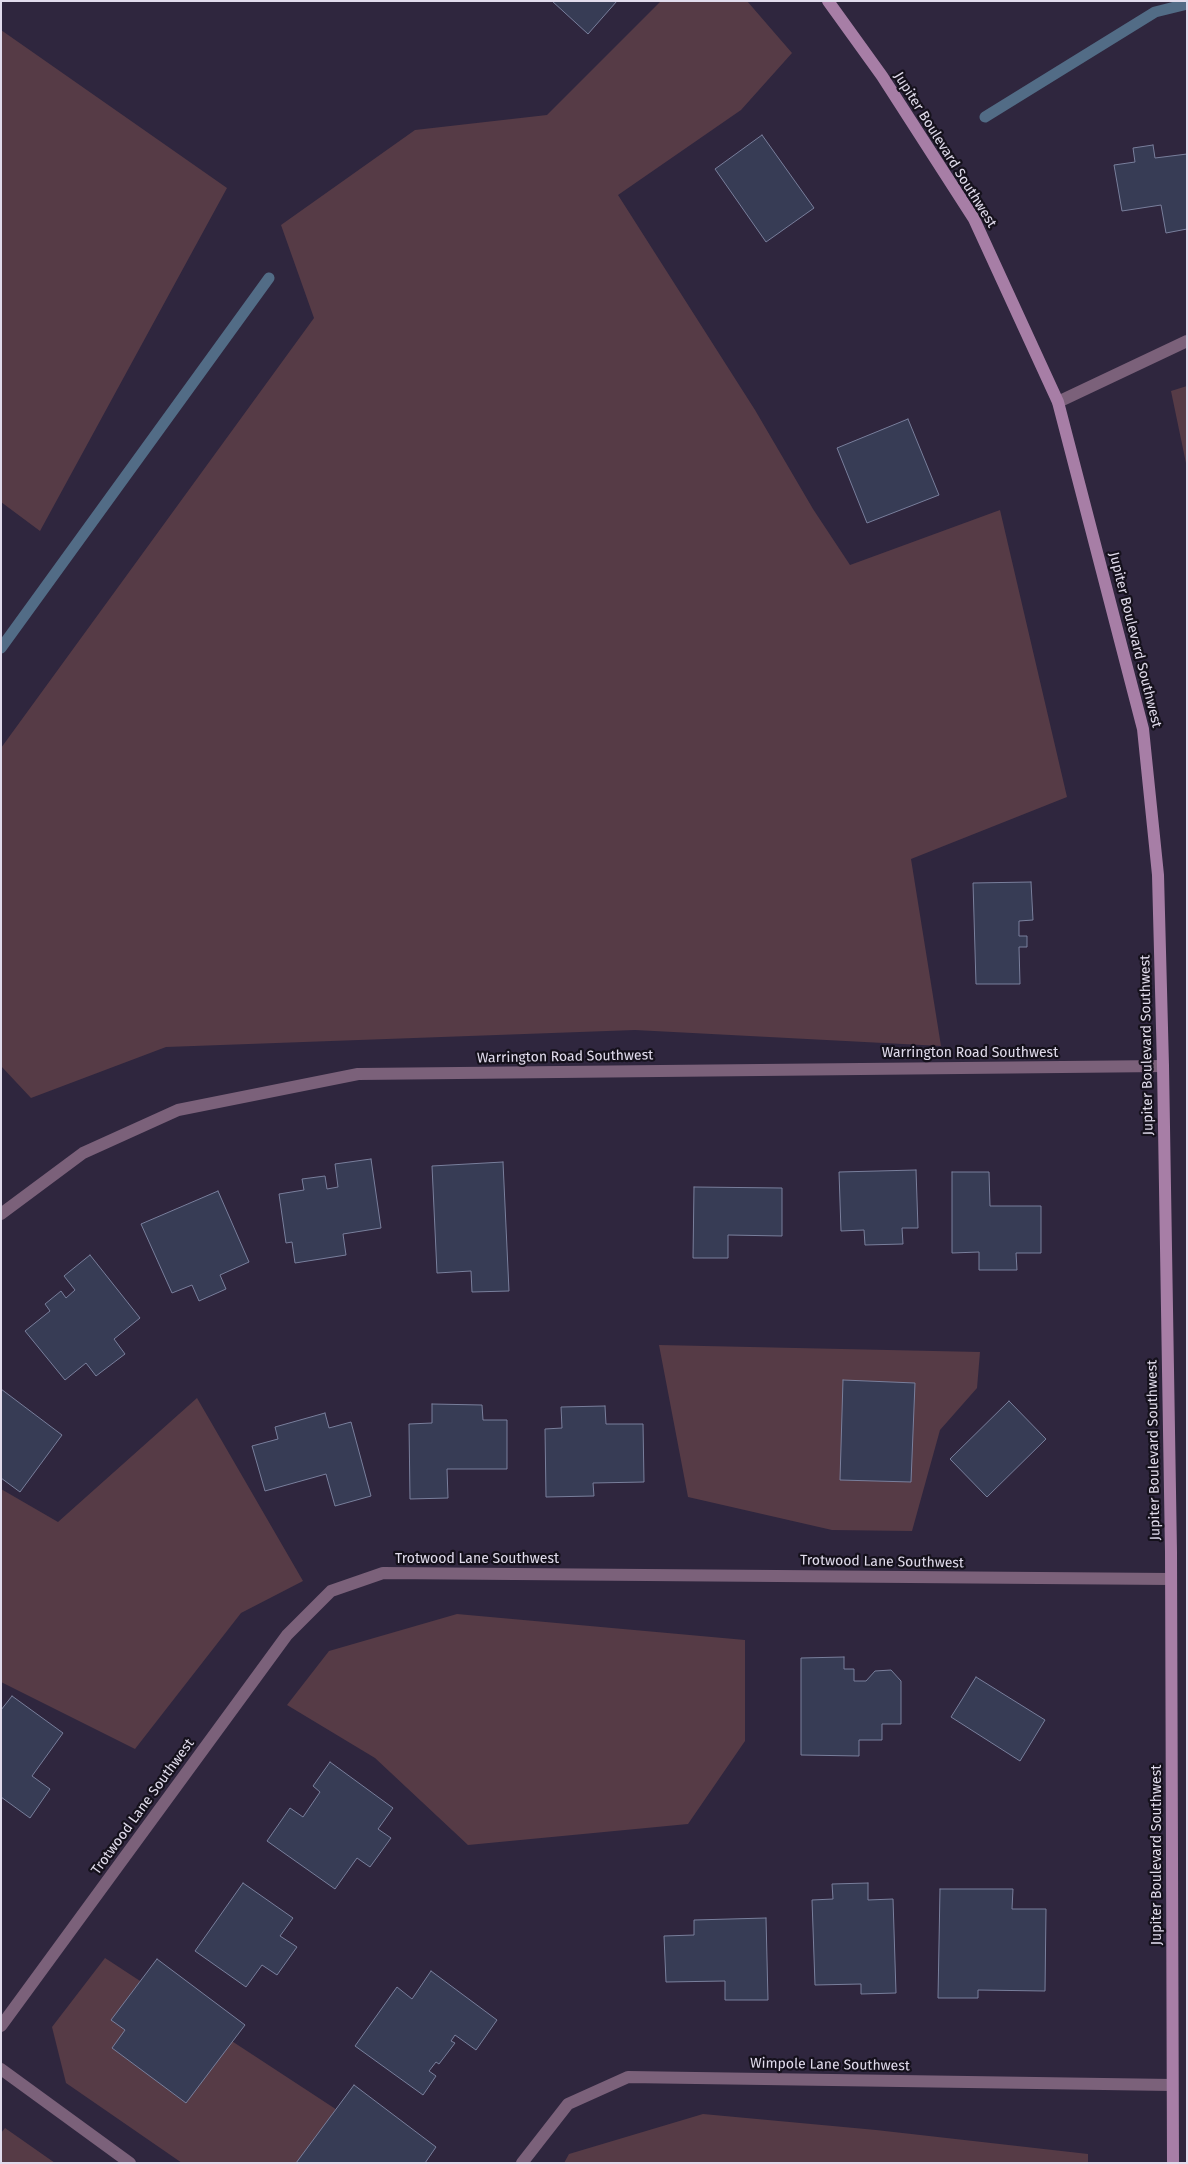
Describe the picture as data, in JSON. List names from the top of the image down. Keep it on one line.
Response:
{"streets":{"street":["Jupiter Boulevard Southwest","Warrington Road Southwest","Trotwood Lane Southwest","Wimpole Lane Southwest"]},"crossings":[["Jupiter Boulevard Southwest","Warrington Road Southwest"],["Jupiter Boulevard Southwest","Trotwood Lane Southwest"],["Jupiter Boulevard Southwest","Wimpole Lane Southwest"]]}
